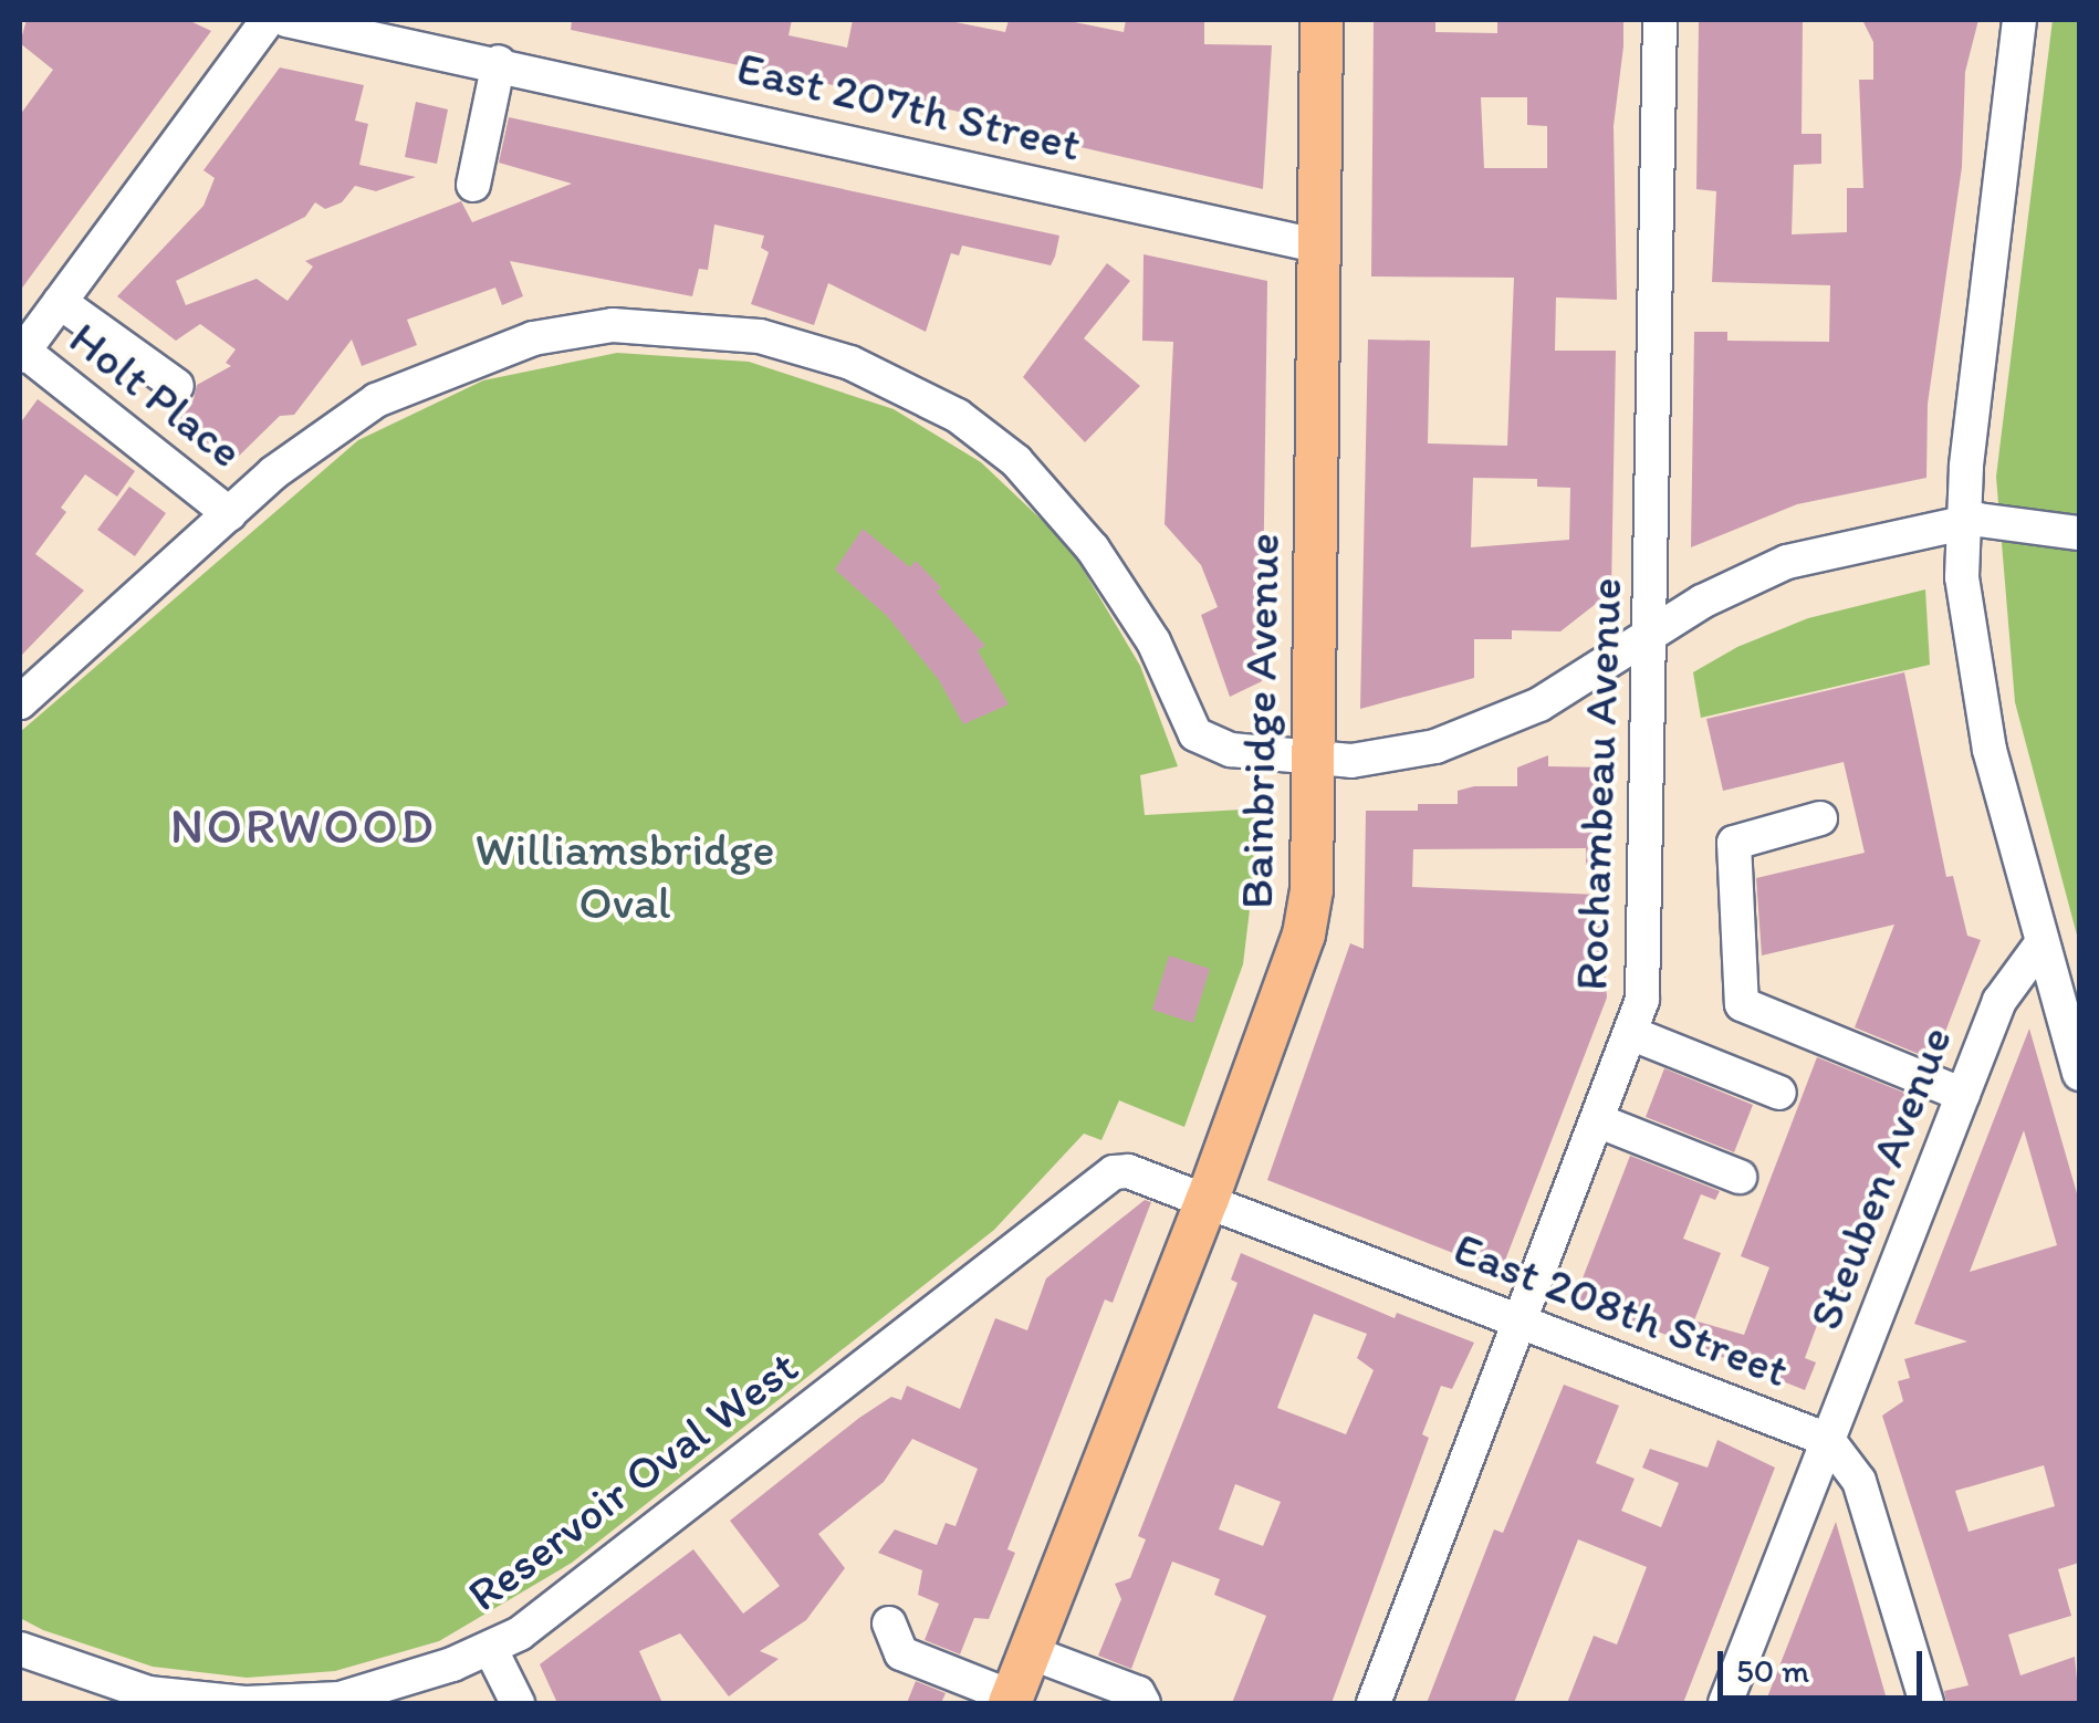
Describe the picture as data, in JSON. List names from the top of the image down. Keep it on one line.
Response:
{"streets":{"main road":["Bainbridge Avenue"],"street":["East 207th Street","Holt Place","Rochambeau Avenue","Steuben Avenue","East 208th Street","Reservoir Oval West"]},"crossings":[["East 207th Street","Bainbridge Avenue"],["Bainbridge Avenue","East 208th Street"],["Rochambeau Avenue","East 208th Street"],["Steuben Avenue","East 208th Street"],["East 208th Street","Reservoir Oval West"]],"districts":["NORWOOD"],"parks":["Williamsbridge Oval"],"scale_bar":"50 m"}
